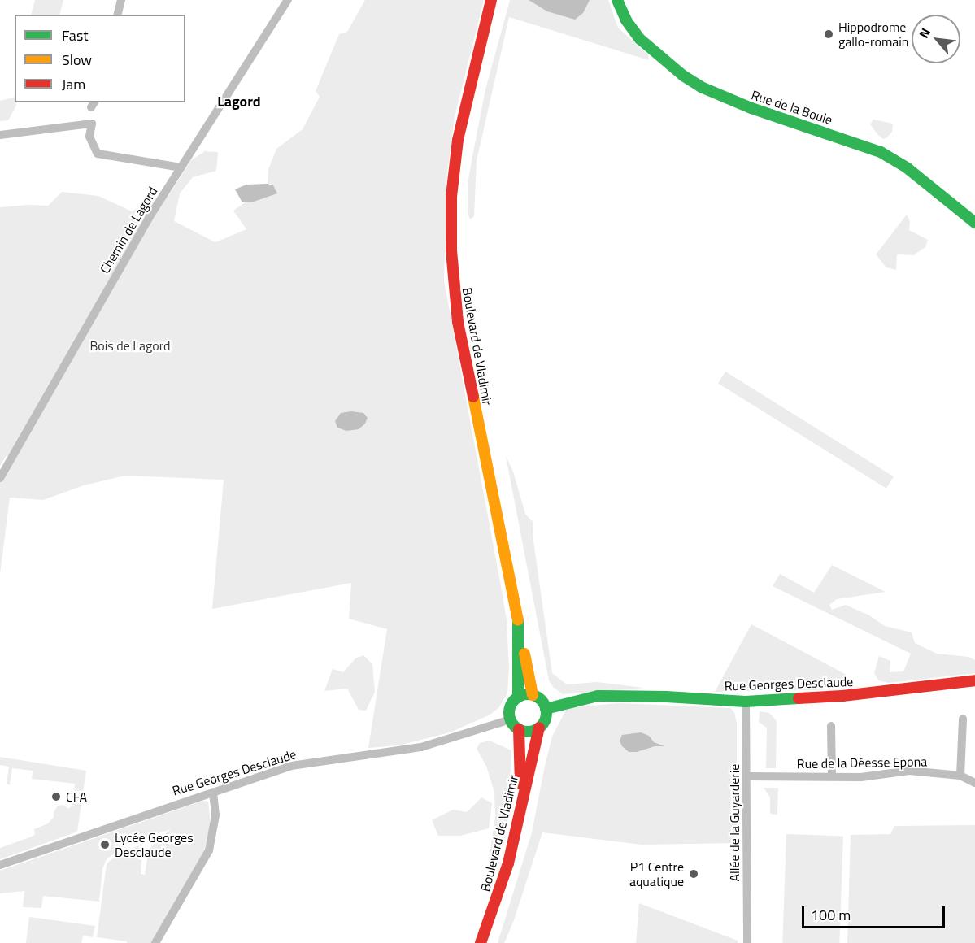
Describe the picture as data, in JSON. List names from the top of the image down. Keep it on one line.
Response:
{"streets":{"main road":["Rue de la Boule","Boulevard de Vladimir","Rue Georges Desclaude"],"street":["Chemin de Lagord","Rue de la Déesse Epona","Allée de la Guyarderie"]},"crossings":[["Boulevard de Vladimir","Rue Georges Desclaude"],["Rue Georges Desclaude","Allée de la Guyarderie"],["Rue de la Déesse Epona","Allée de la Guyarderie"]],"districts":["Lagord"],"parks":["Bois de Lagord"],"places":["Hippodrome gallo-romain","CFA","Lycée Georges Desclaude","P1 Centre aquatique"],"legend":["Fast","Slow","Jam"],"scale_bar":"100 m","north":"top left"}
